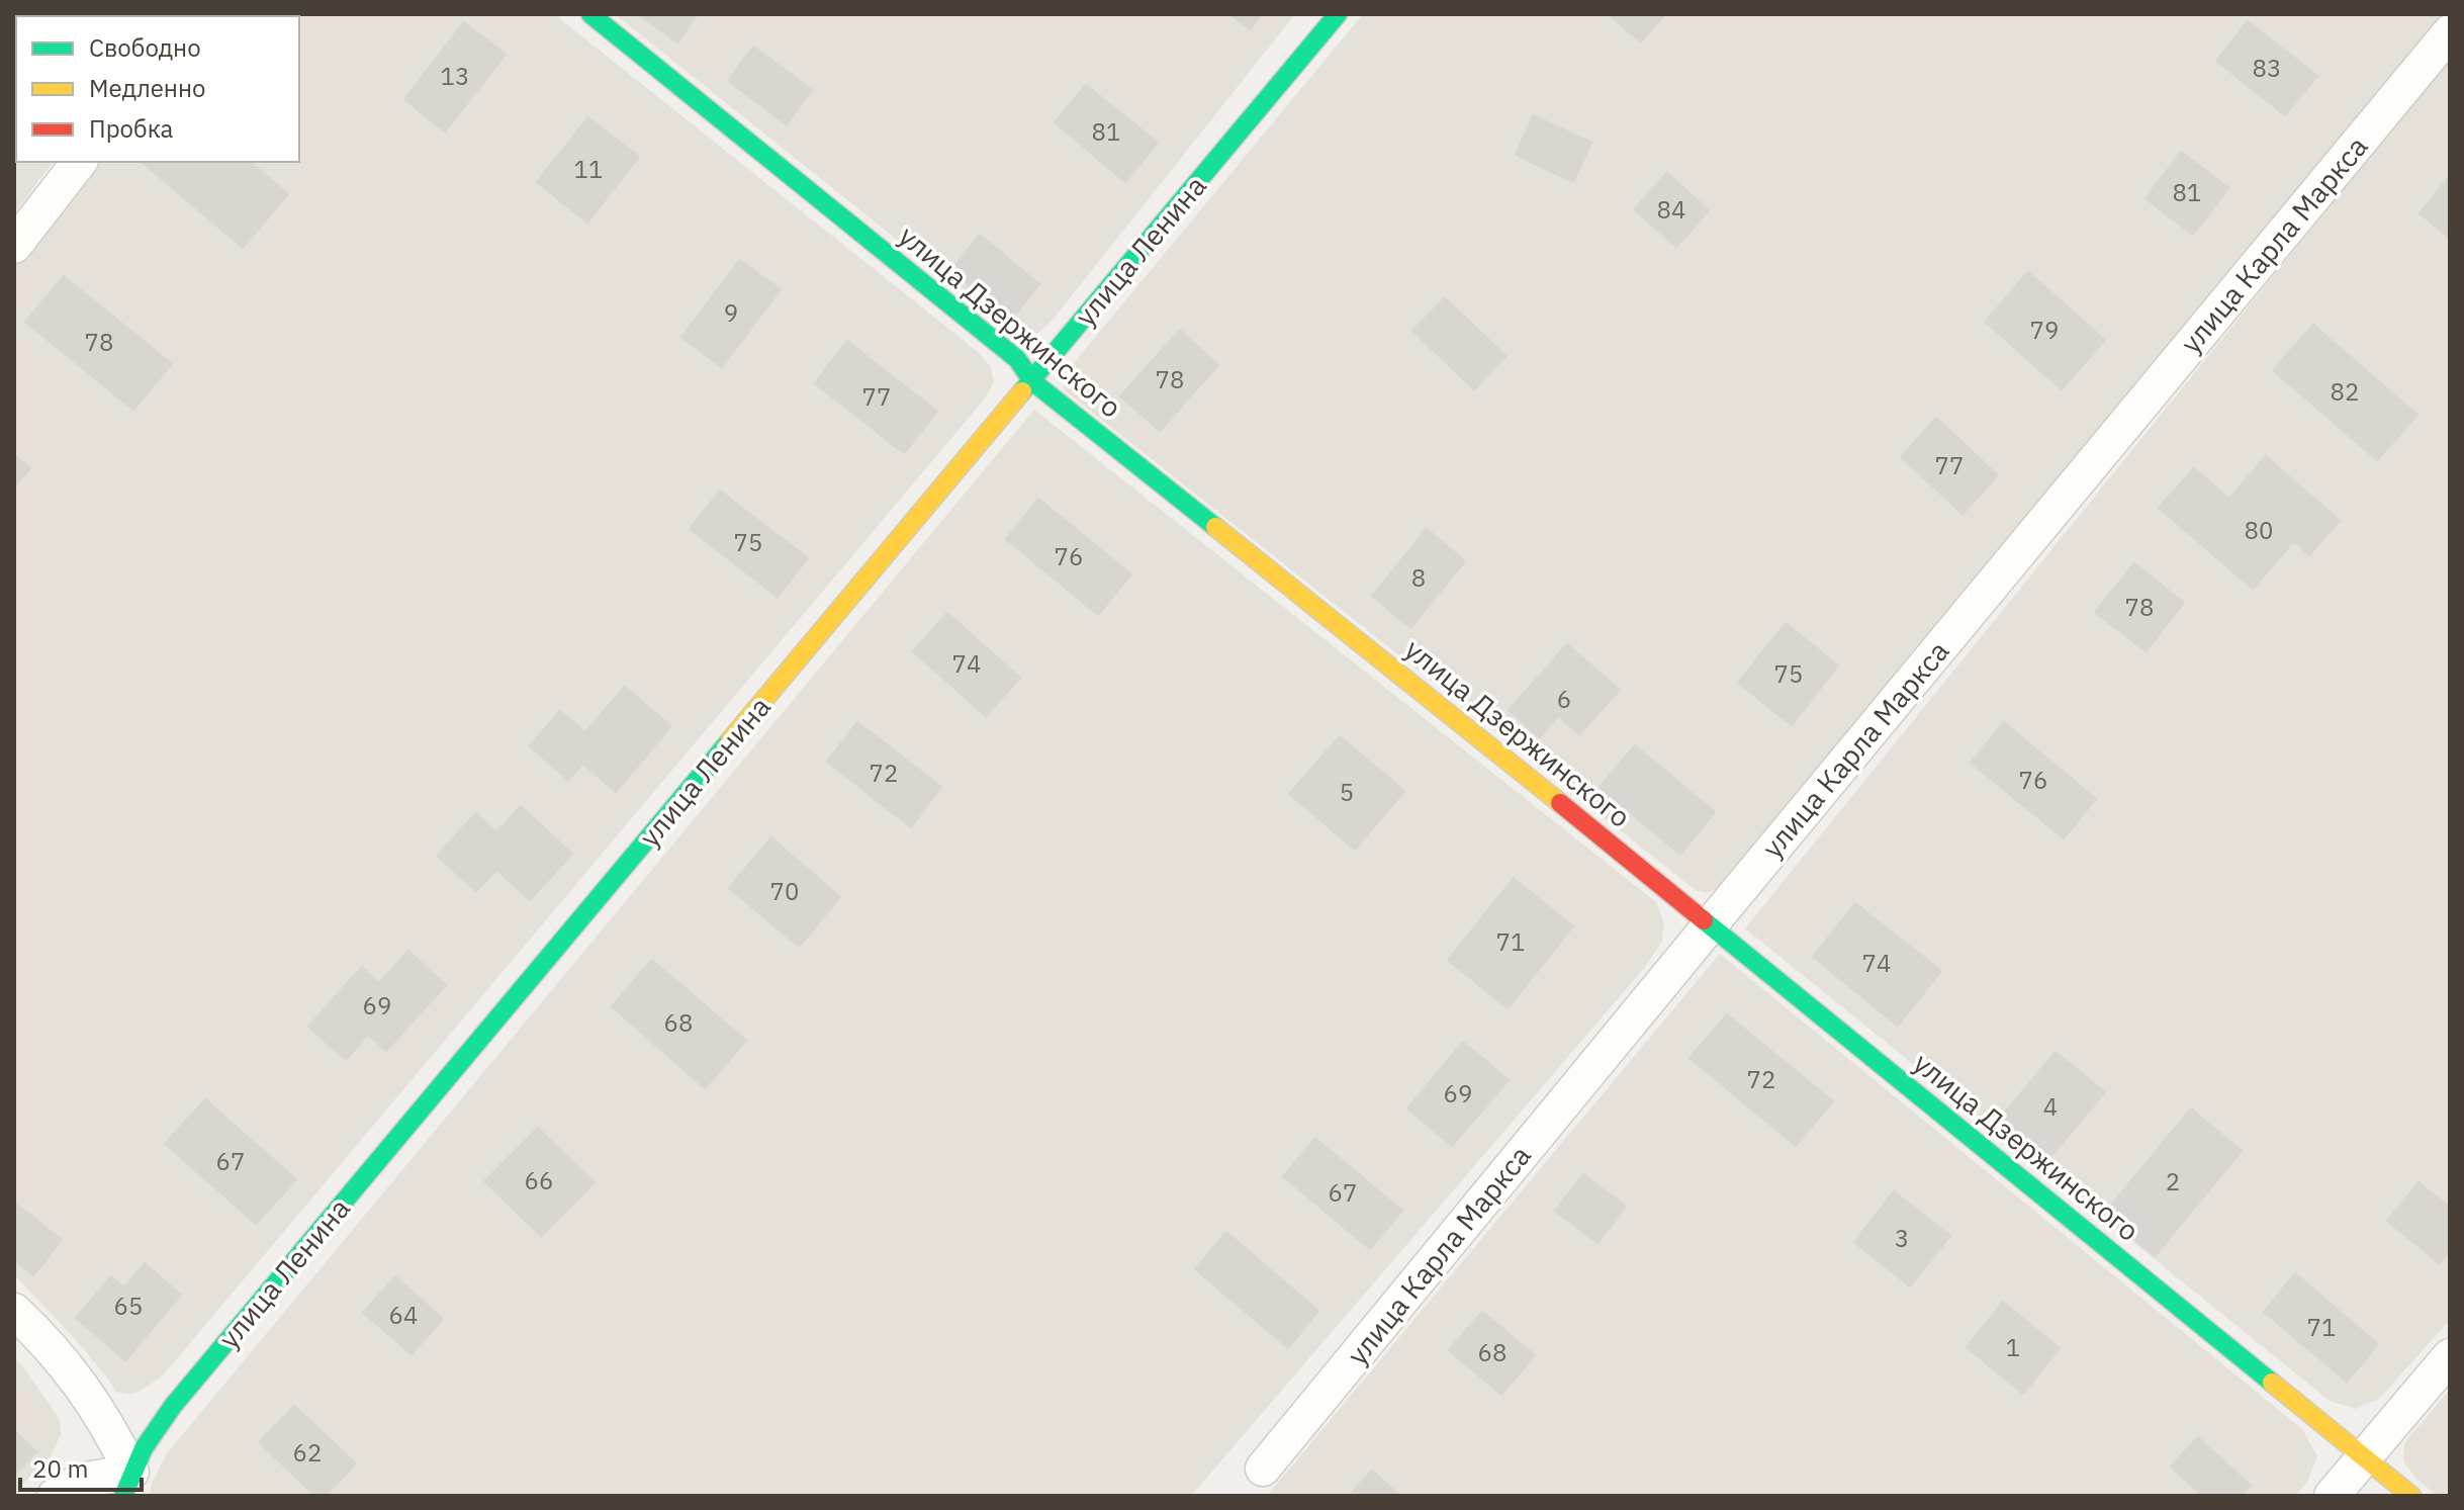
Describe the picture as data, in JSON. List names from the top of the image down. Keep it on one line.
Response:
{"streets":{"street":["улица Карла Маркса","улица Ленина","улица Дзержинского"]},"crossings":[["улица Карла Маркса","улица Дзержинского"],["улица Ленина","улица Дзержинского"]],"house_numbers":["83","13","81","11","81","84","9","79","78","78","82","77","77","80","75","76","8","78","74","75","6","72","76","5","70","71","74","69","68","72","69","4","67","66","2","67","3","65","64","71","1","68","62"],"legend":["Свободно","Медленно","Пробка"],"scale_bar":"20 m"}
